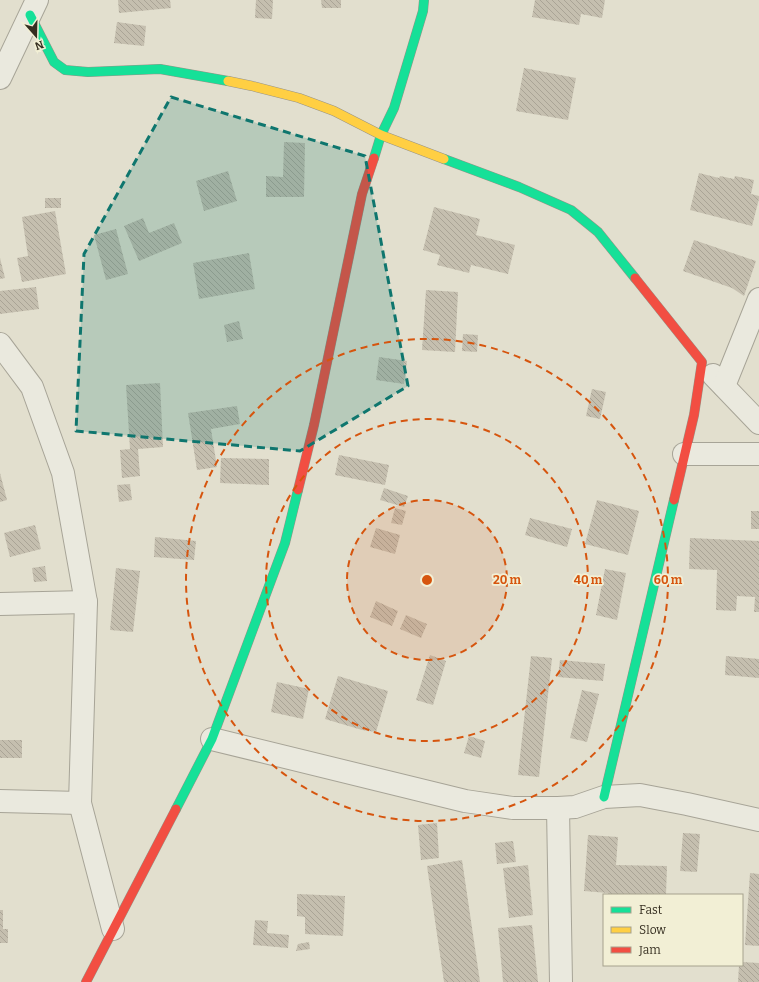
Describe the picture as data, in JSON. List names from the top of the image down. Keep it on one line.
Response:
{"legend":["Fast","Slow","Jam"],"north":"bottom","rings":["20 m","40 m","60 m"]}
